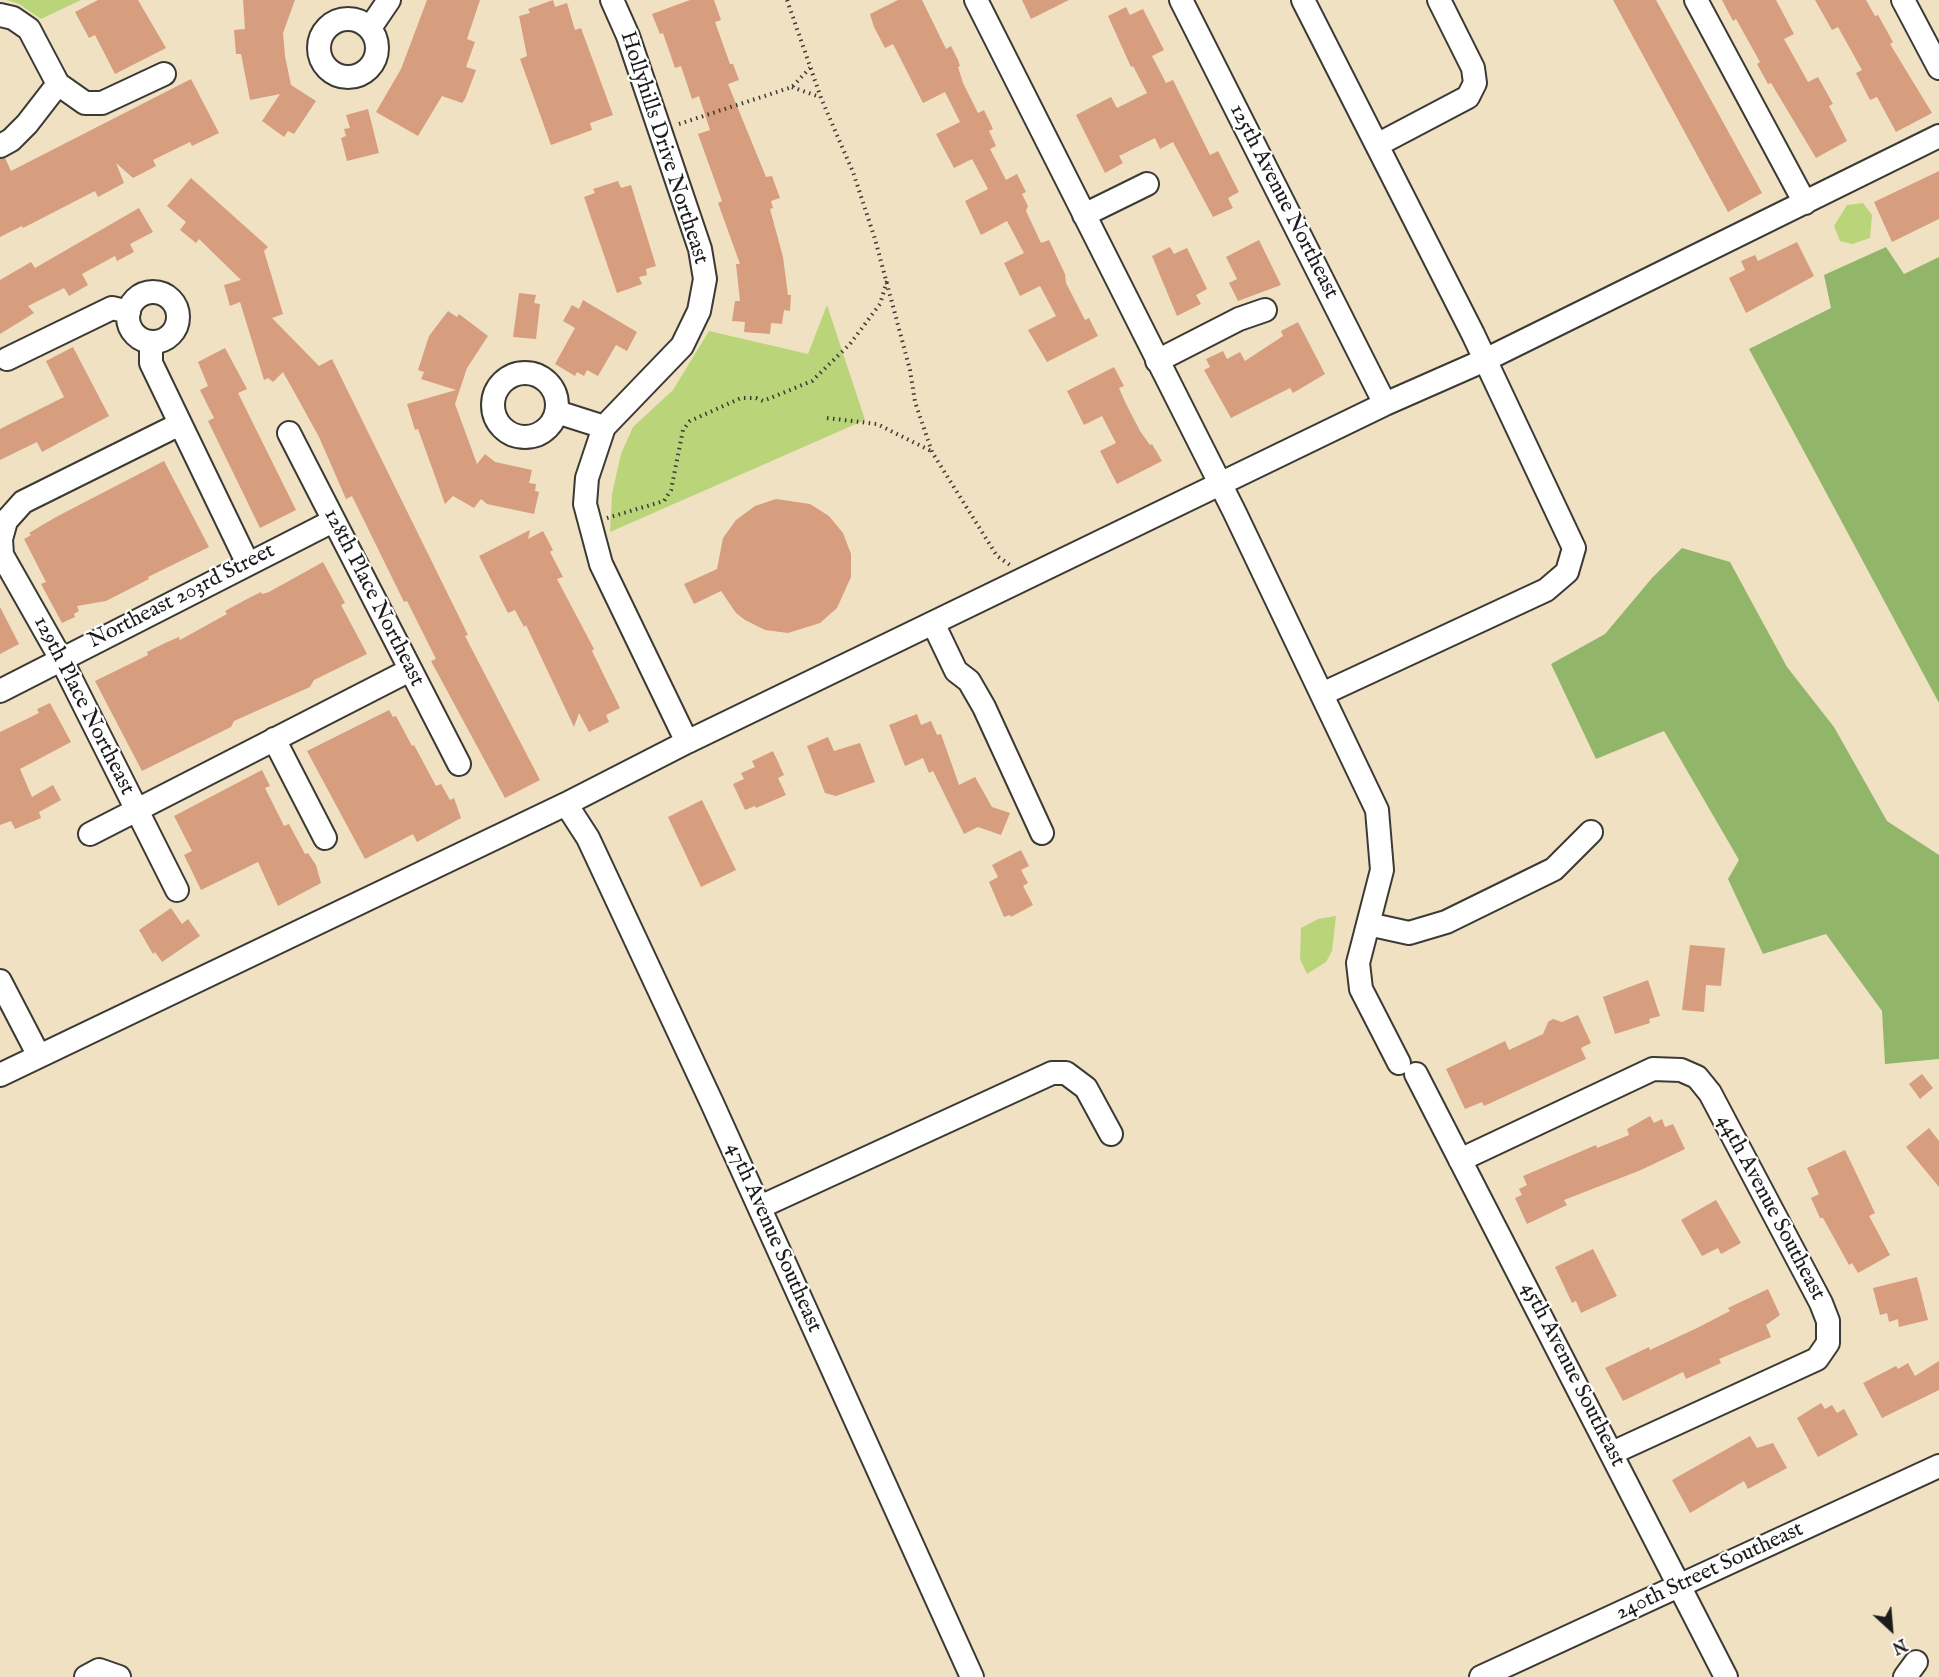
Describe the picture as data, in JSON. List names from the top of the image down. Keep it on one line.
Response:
{"streets":{"street":["Hollyhills Drive Northeast","125th Avenue Northeast","Northeast 203rd Street","128th Place Northeast","129th Place Northeast","44th Avenue Southeast","47th Avenue Southeast","45th Avenue Southeast","240th Street Southeast"]},"crossings":[["Northeast 203rd Street","128th Place Northeast"],["Northeast 203rd Street","129th Place Northeast"],["44th Avenue Southeast","45th Avenue Southeast"],["45th Avenue Southeast","240th Street Southeast"]],"north":"bottom right"}
